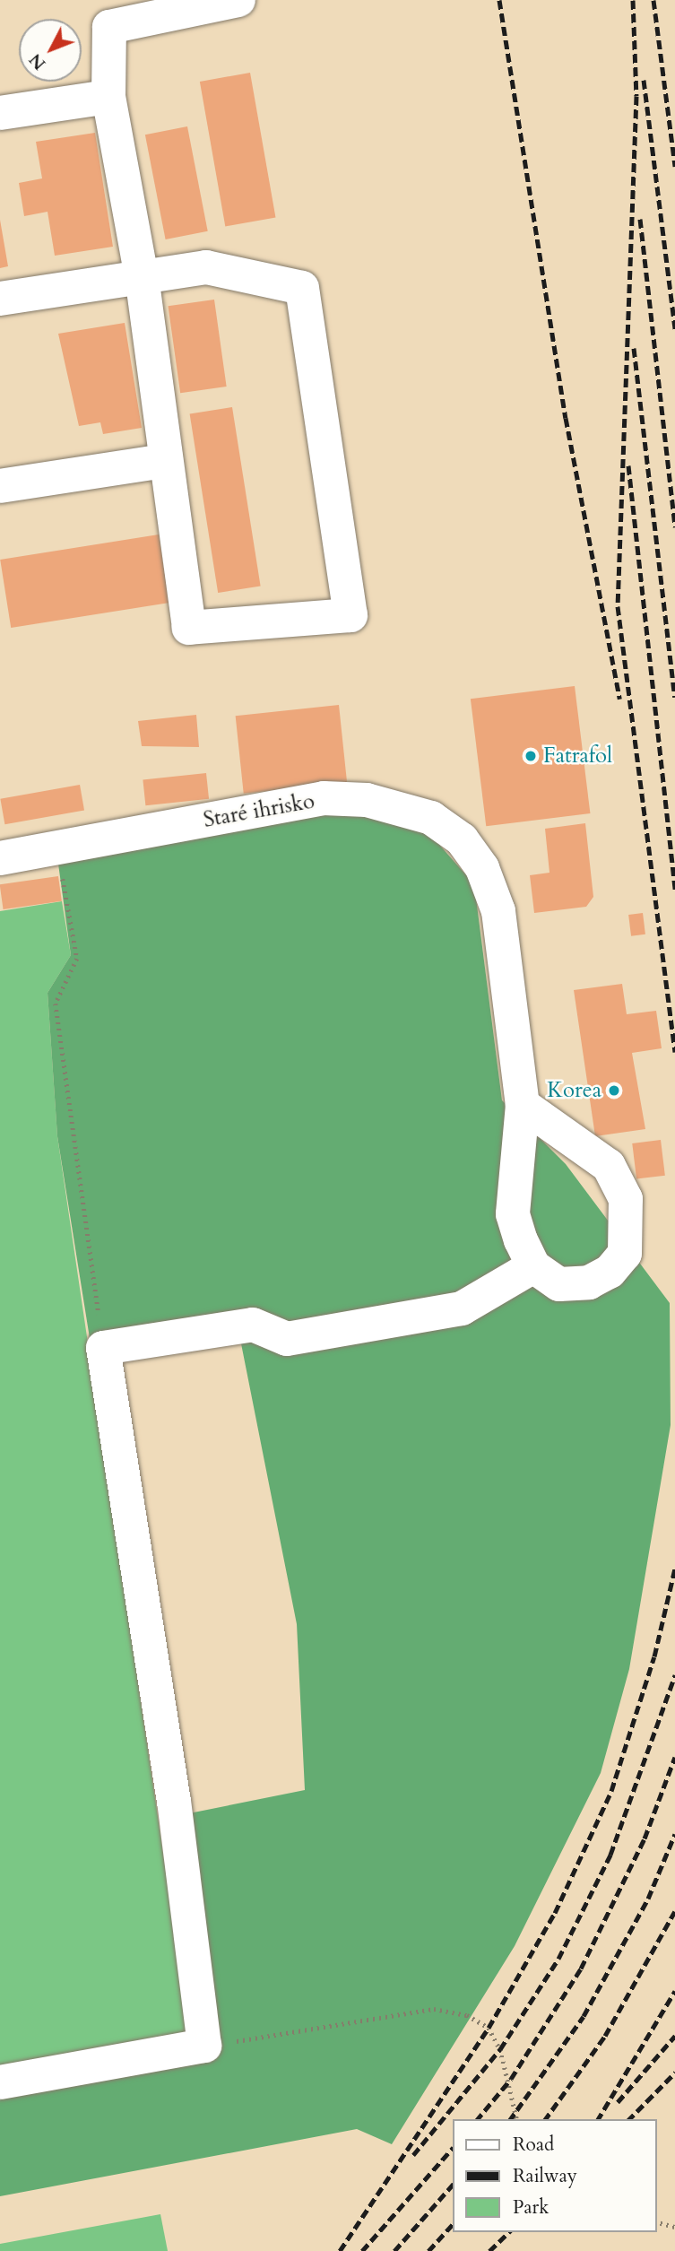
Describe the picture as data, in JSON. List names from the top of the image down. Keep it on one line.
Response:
{"streets":{"street":["Staré ihrisko"]},"places":["Fatrafol","Korea"],"legend":["Road","Railway","Park"],"north":"bottom left"}
